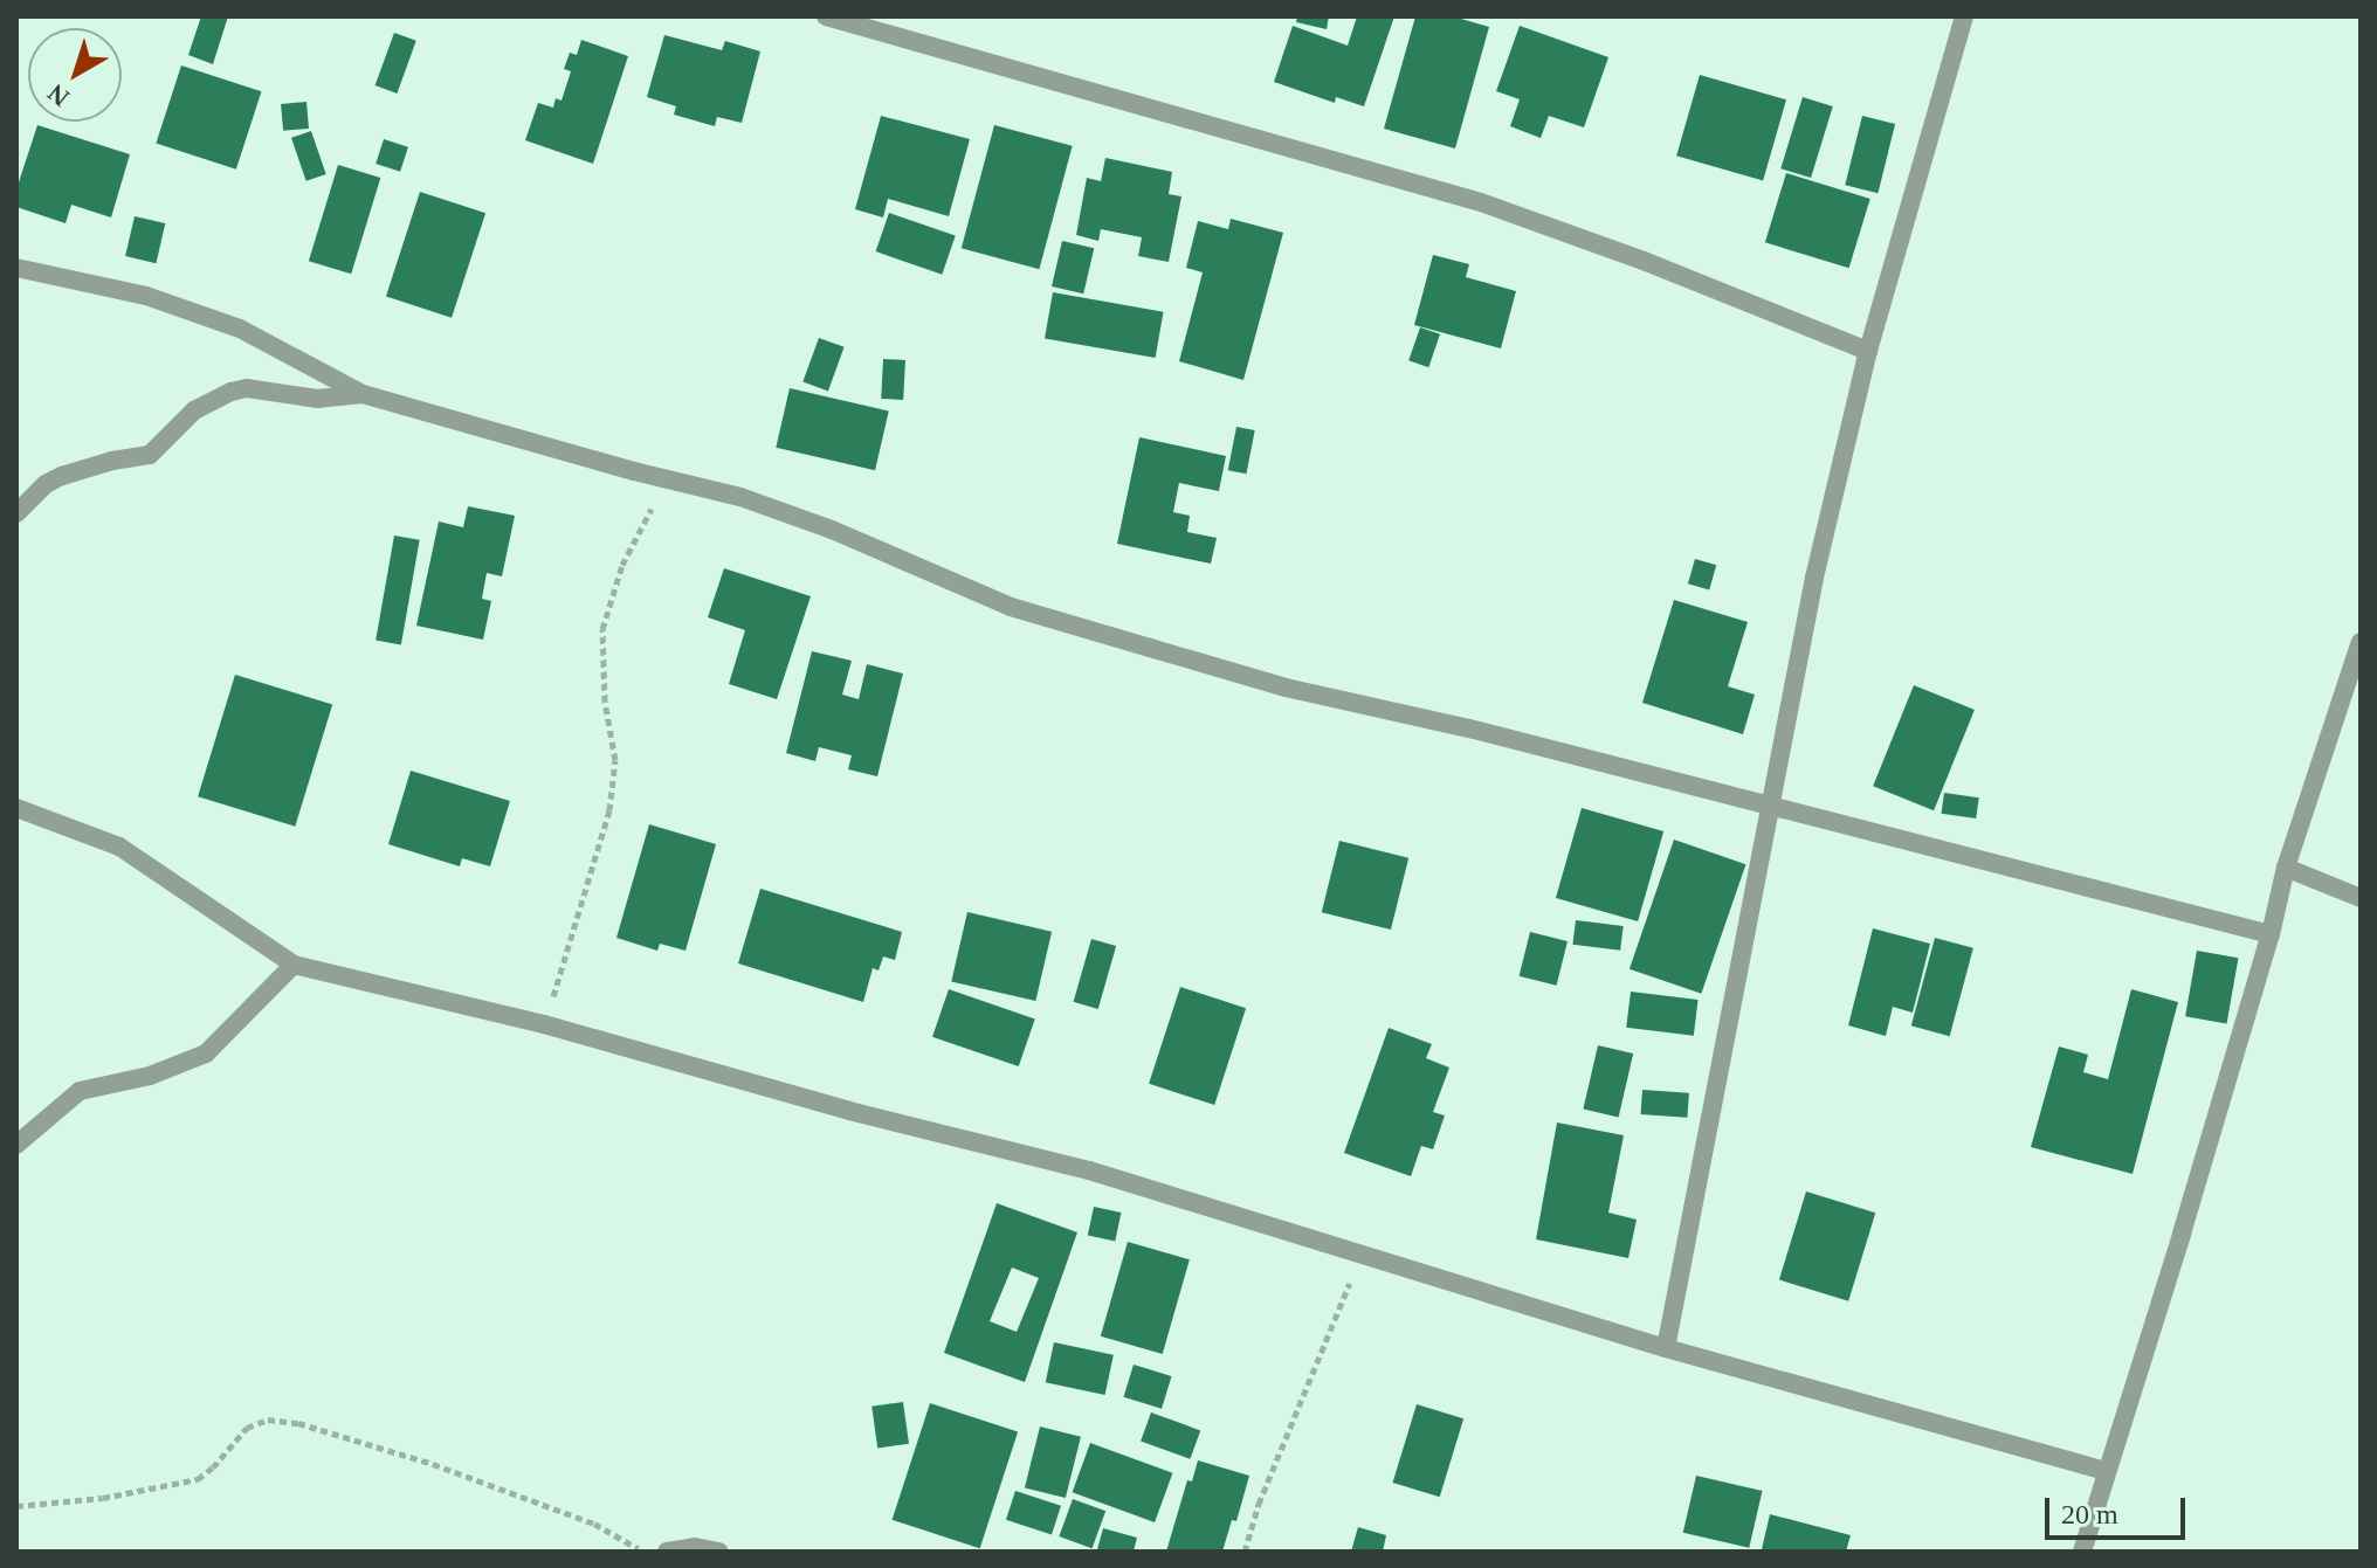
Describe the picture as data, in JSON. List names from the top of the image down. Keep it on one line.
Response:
{"scale_bar":"20 m","north":"bottom left"}
